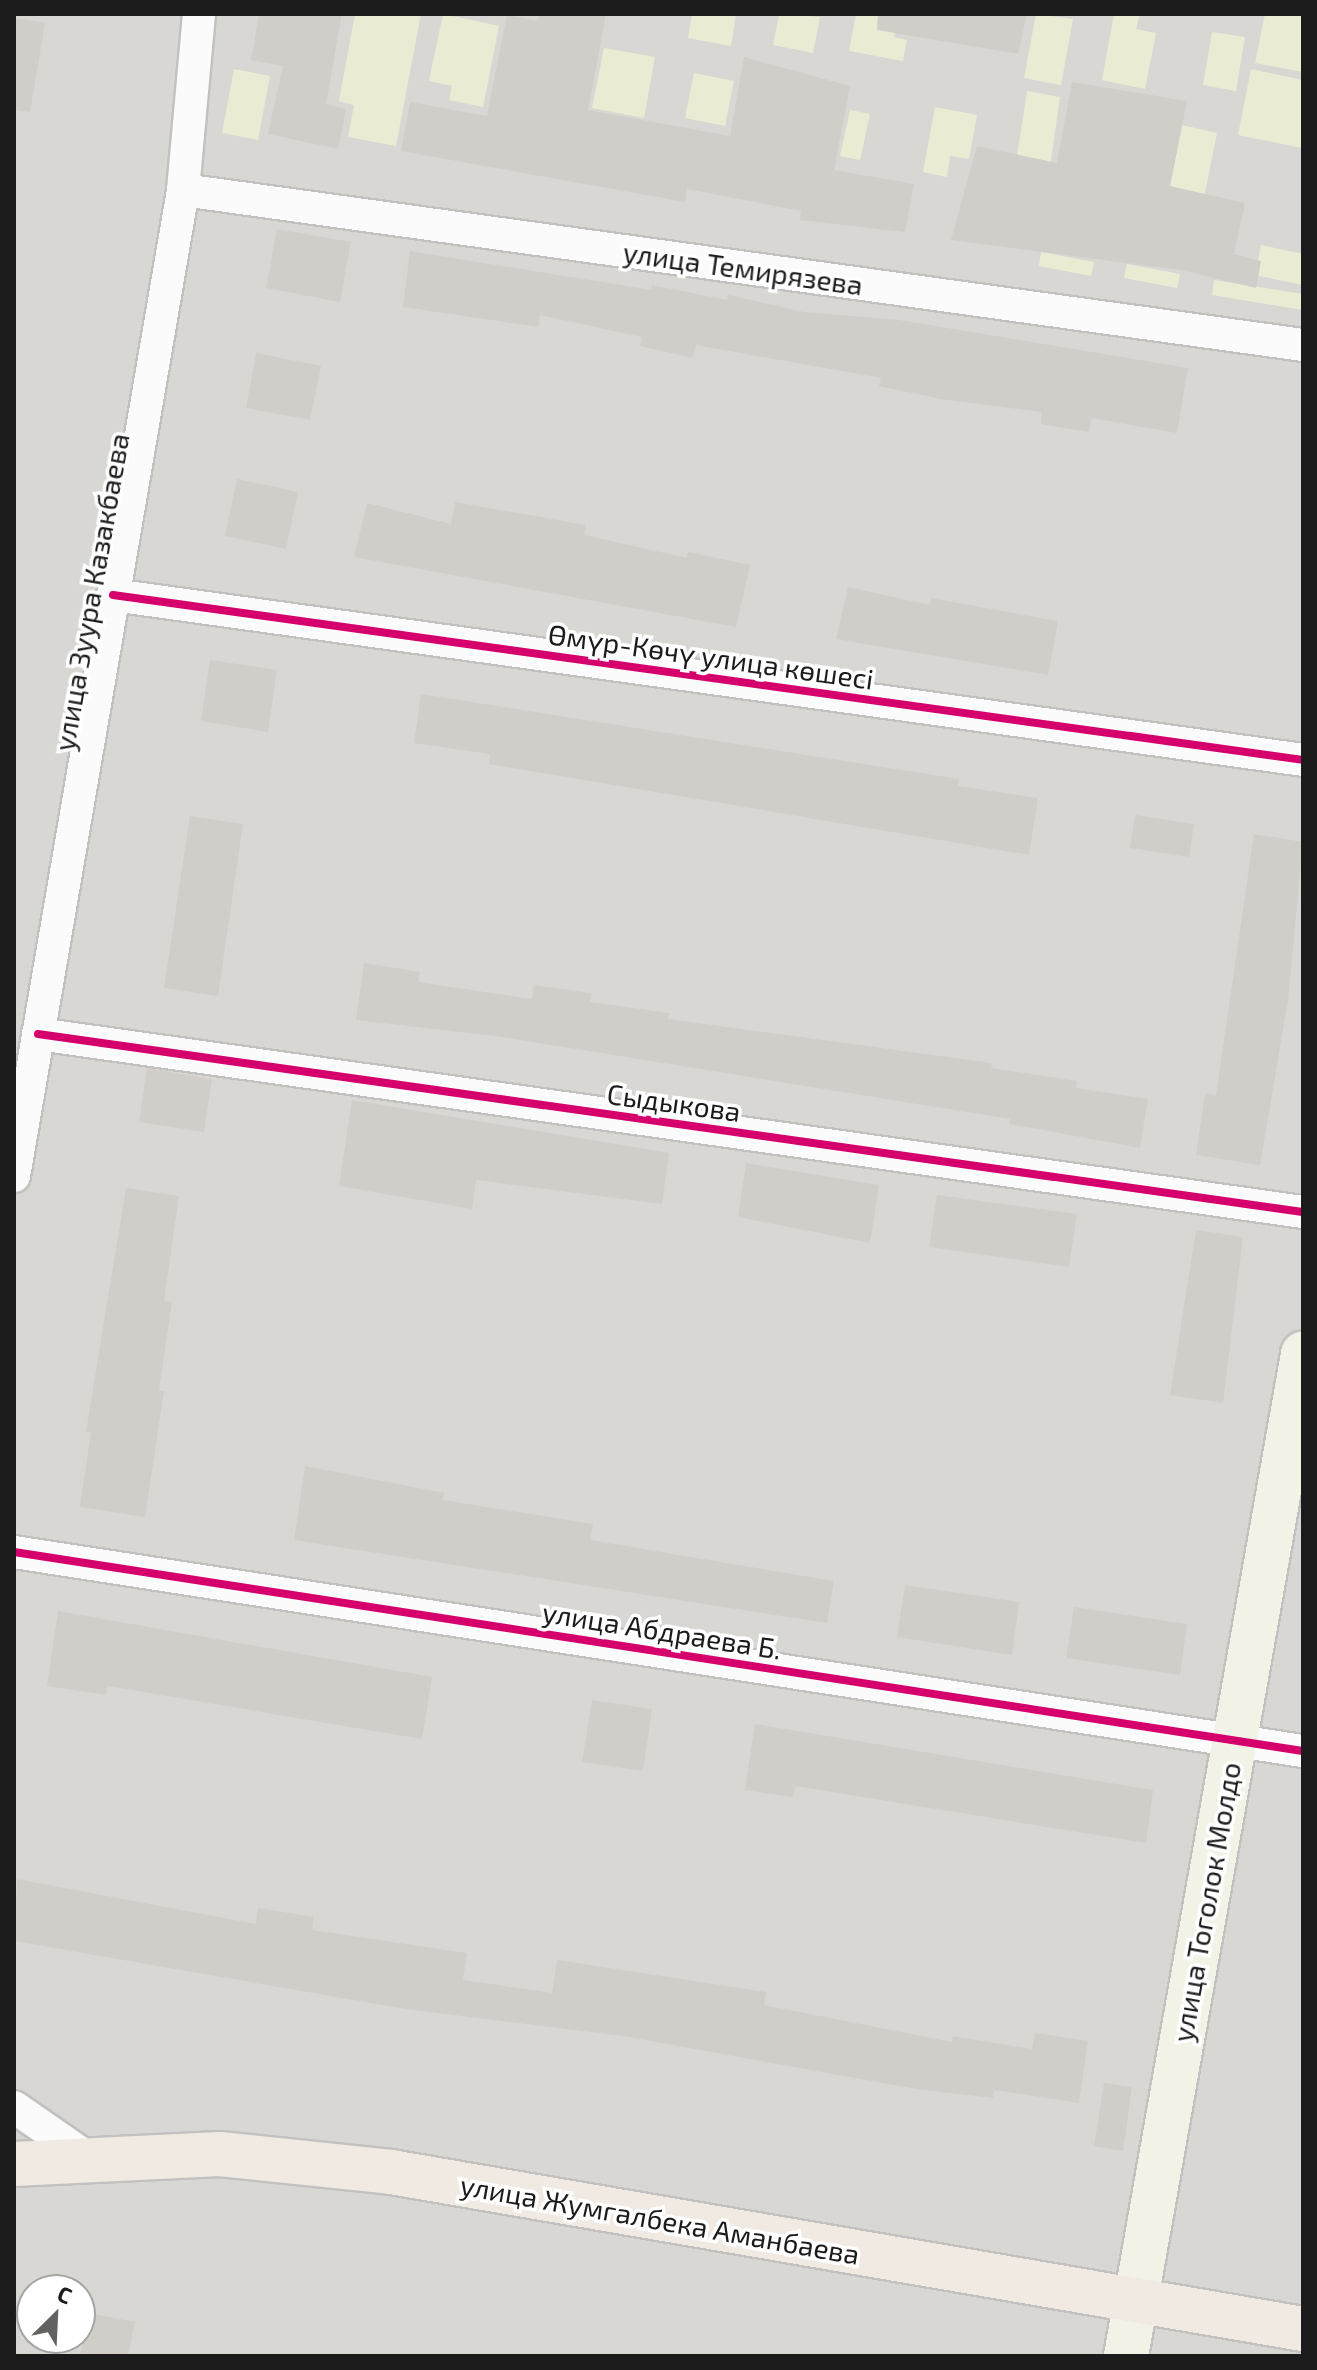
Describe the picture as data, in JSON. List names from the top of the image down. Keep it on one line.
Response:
{"streets":{"main road":["улица Жумгалбека Аманбаева"],"street":["улица Темирязева","улица Зуура Казакбаева","Өмүр-Көчү улица көшесі","Сыдыкова","улица Абдраева Б.","улица Тоголок Молдо"]},"crossings":[["улица Темирязева","улица Зуура Казакбаева"],["улица Зуура Казакбаева","Өмүр-Көчү улица көшесі"],["улица Зуура Казакбаева","Сыдыкова"],["улица Абдраева Б.","улица Тоголок Молдо"],["улица Тоголок Молдо","улица Жумгалбека Аманбаева"]],"north":"top right"}
